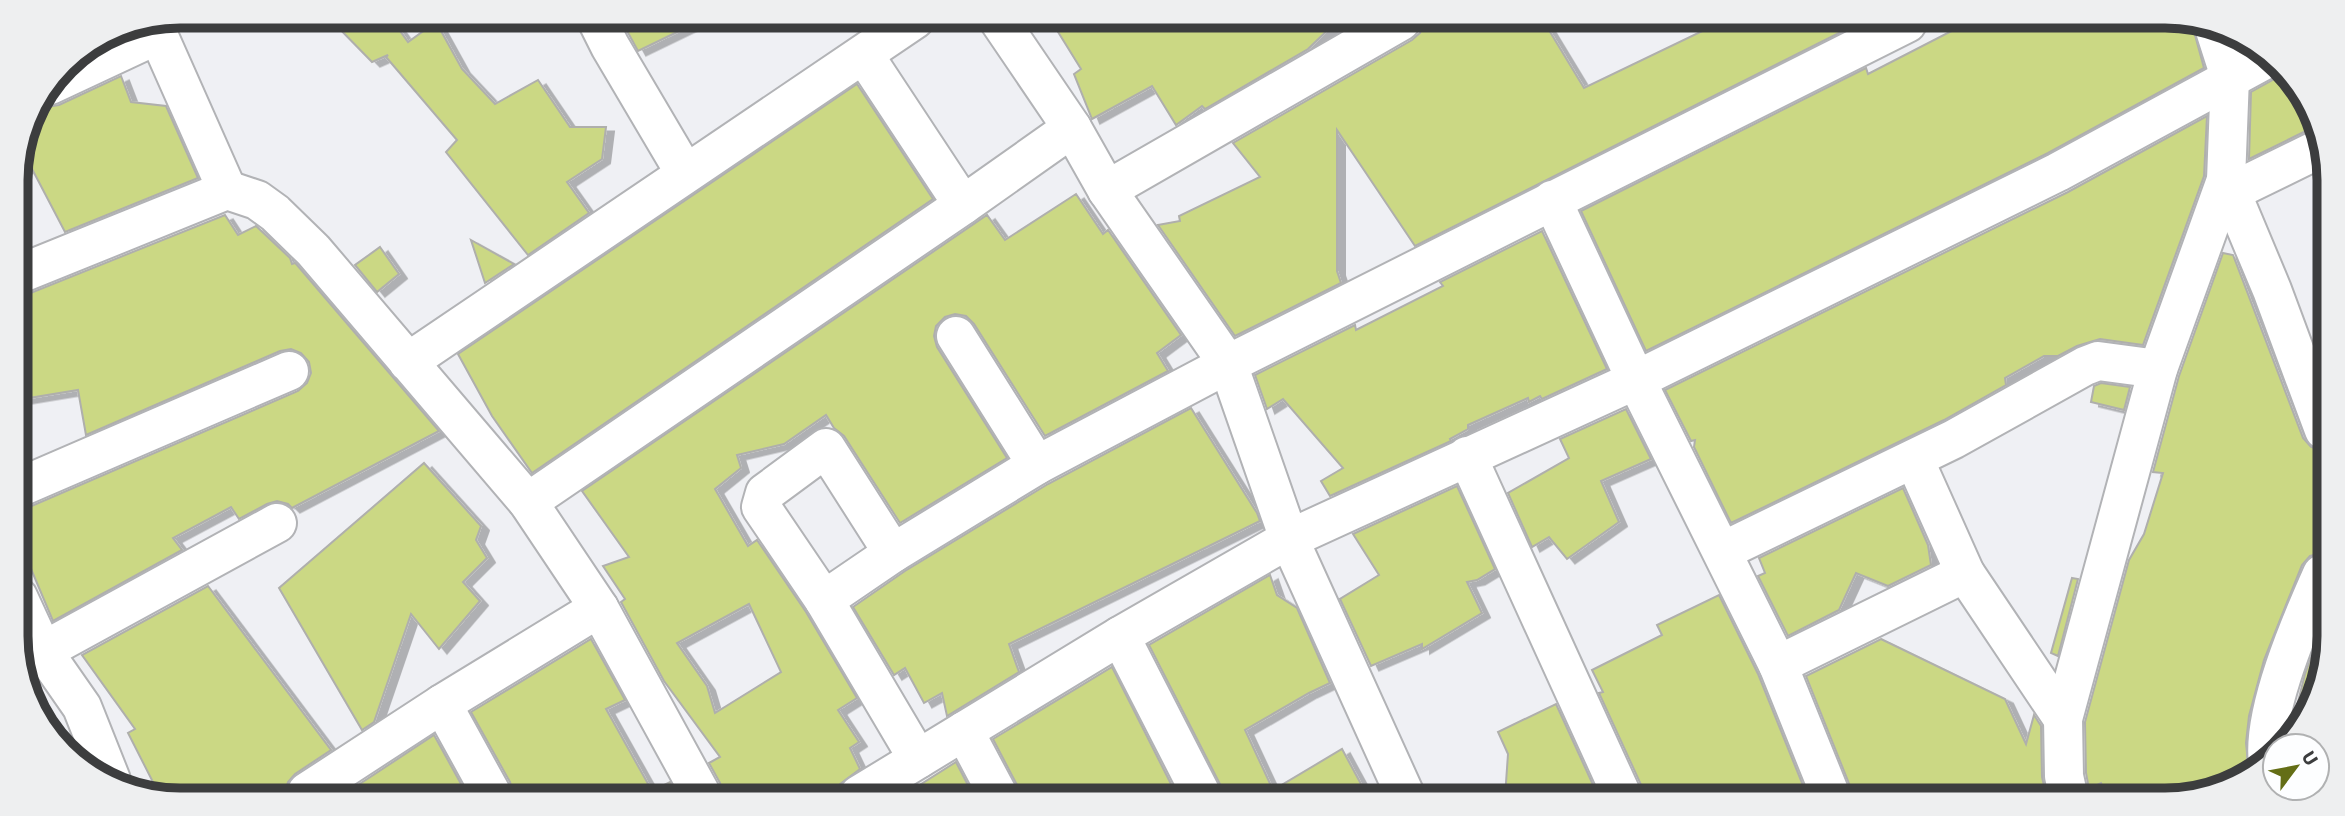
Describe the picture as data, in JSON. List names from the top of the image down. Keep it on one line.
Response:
{"north":"top right"}
